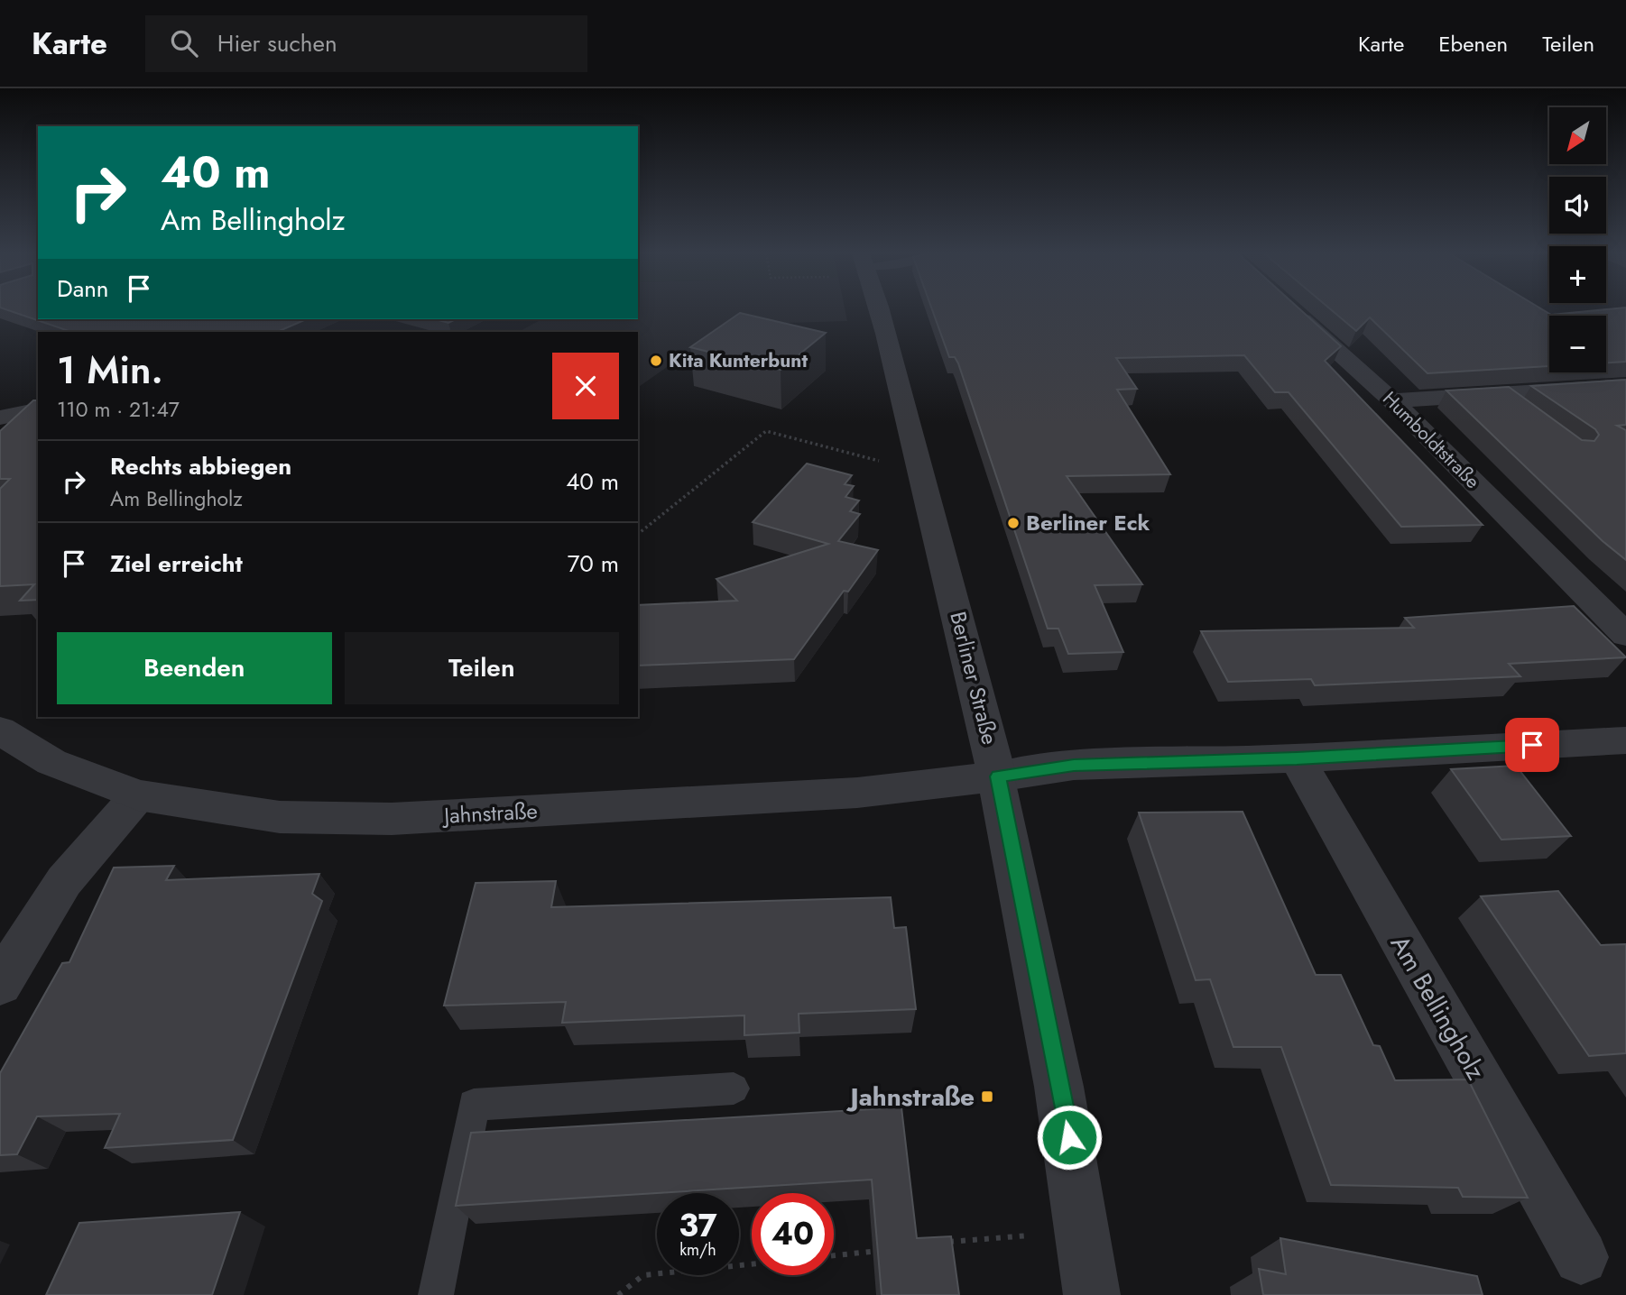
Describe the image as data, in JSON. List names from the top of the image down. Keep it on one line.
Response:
{"streets":{"street":["Humboldtstraße","Berliner Straße","Jahnstraße","Am Bellingholz"]},"crossings":[["Berliner Straße","Jahnstraße"]],"places":{"other":["Kita Kunterbunt","Berliner Eck"],"transit":["Jahnstraße"]},"north":"bottom left","page":{"header":"Karte","search":"Hier suchen","nav":["Karte","Ebenen","Teilen"],"map_buttons":["+","−"],"turn":["40 m","Am Bellingholz"],"then":"Dann","heading":["1 Min.","110 m · 21:47"],"list":[{"name":"Rechts abbiegen","note":"Am Bellingholz","value":"40 m"},{"name":"Ziel erreicht","value":"70 m"}],"buttons":["Beenden","Teilen"],"speed":"37 km/h","limit":"40"}}
